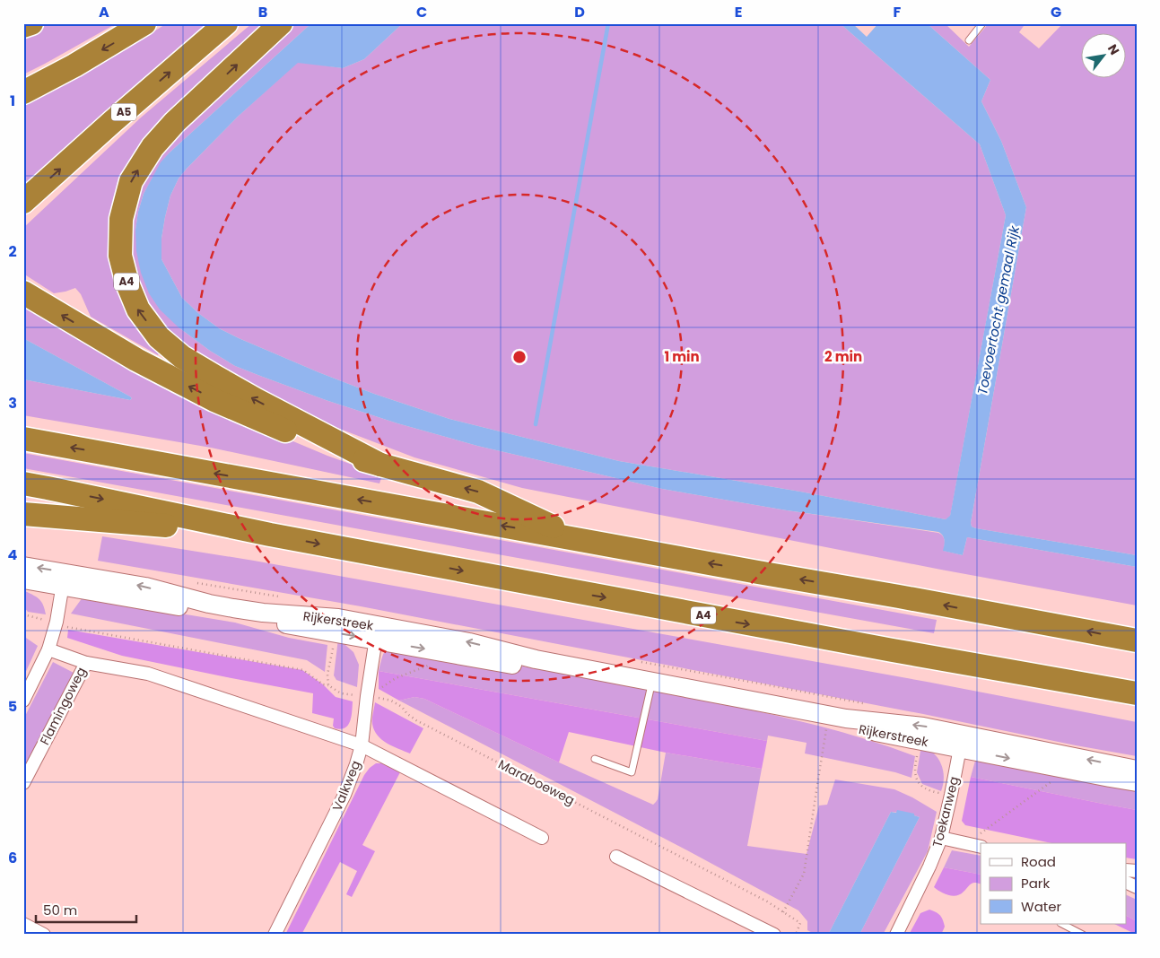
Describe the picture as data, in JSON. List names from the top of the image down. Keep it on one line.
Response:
{"streets":{"highway":["A5","A4"],"street":["Rijkerstreek","Flamingoweg","Valkweg","Toekanweg"],"path":["Maraboeweg"]},"crossings":[["Rijkerstreek","Valkweg"],["Rijkerstreek","Toekanweg"],["Maraboeweg","Valkweg"]],"water":["Toevoertocht gemaal Rijk"],"legend":["Road","Park","Water"],"scale_bar":"50 m","north":"top right","grid":{"columns":["A","B","C","D","E","F","G"],"rows":["1","2","3","4","5","6"]},"rings":["1 min","2 min"]}
